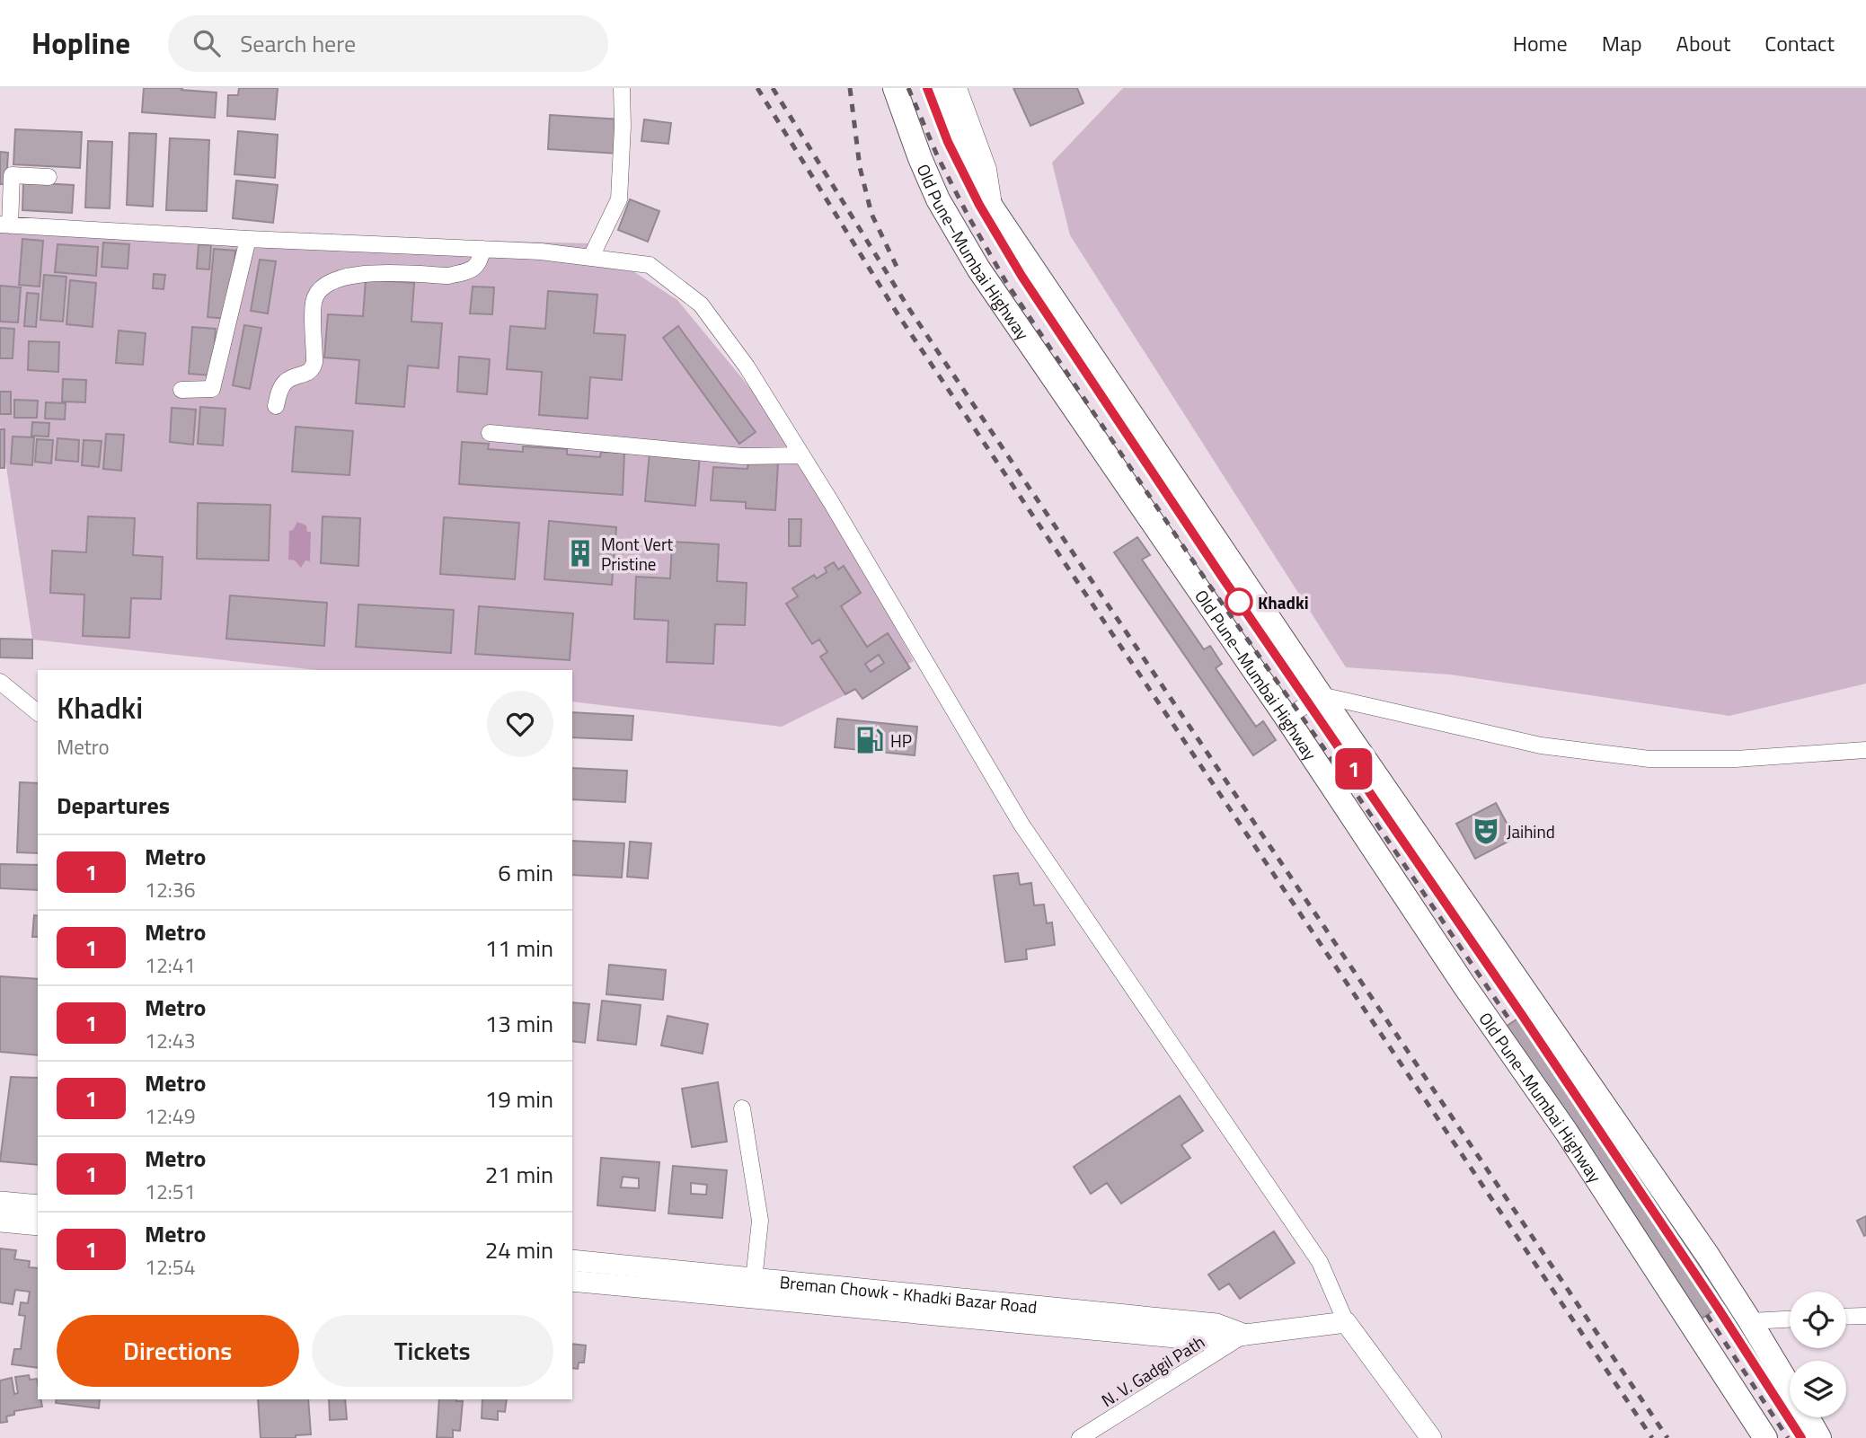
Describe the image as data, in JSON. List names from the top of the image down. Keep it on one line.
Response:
{"streets":{"highway":["Old Pune–Mumbai Highway"],"main road":["Breman Chowk - Khadki Bazar Road"],"street":["N. V. Gadgil Path"]},"crossings":[["Breman Chowk - Khadki Bazar Road","N. V. Gadgil Path"]],"places":{"building":["Mont Vert Pristine"],"other":["Khadki"],"fuel station":["HP"],"theatre":["Jaihind"]},"lines":["metro line 1"],"page":{"header":"Hopline","search":"Search here","nav":["Home","Map","About","Contact"],"on_map":"1","heading":[["Khadki","Metro"],"Departures"],"list":[{"mark":"1","name":"Metro","note":"12:36","value":"6 min"},{"mark":"1","name":"Metro","note":"12:41","value":"11 min"},{"mark":"1","name":"Metro","note":"12:43","value":"13 min"},{"mark":"1","name":"Metro","note":"12:49","value":"19 min"},{"mark":"1","name":"Metro","note":"12:51","value":"21 min"},{"mark":"1","name":"Metro","note":"12:54","value":"24 min"}],"buttons":["Directions","Tickets"]}}
